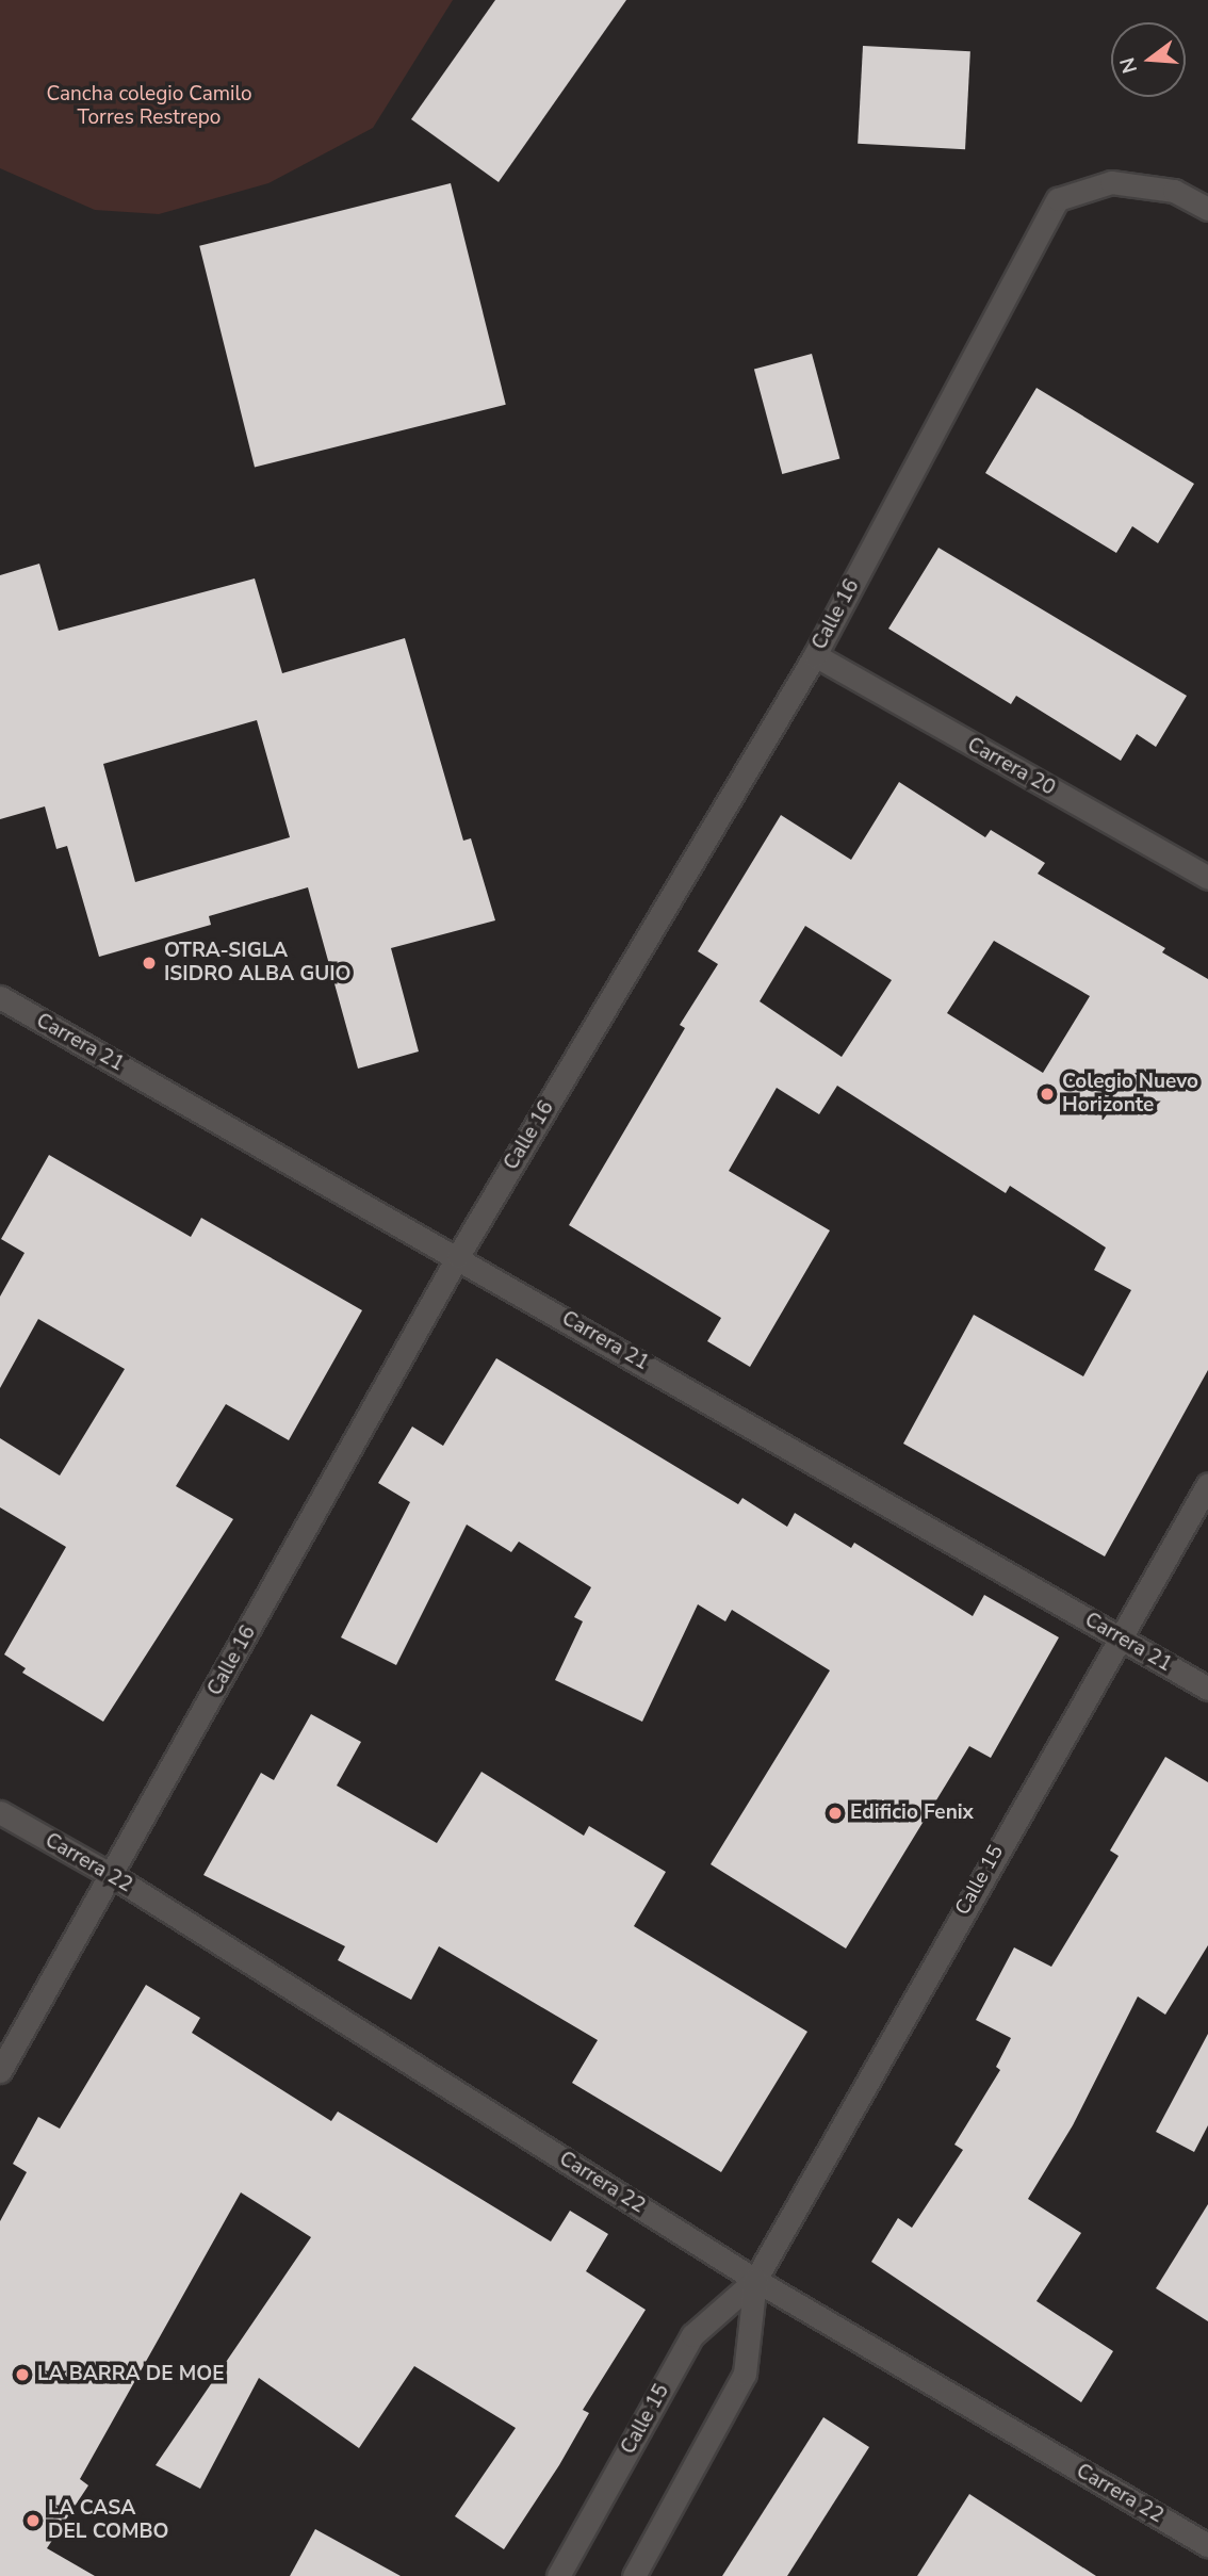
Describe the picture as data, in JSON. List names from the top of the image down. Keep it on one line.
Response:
{"streets":{"street":["Calle 16","Carrera 20","Carrera 21","Carrera 22","Calle 15"]},"crossings":[["Calle 16","Carrera 20"],["Calle 16","Carrera 21"],["Calle 16","Carrera 22"],["Carrera 21","Calle 15"],["Carrera 22","Calle 15"]],"parks":["Cancha colegio Camilo Torres Restrepo"],"places":["OTRA-SIGLA ISIDRO ALBA GUIO","Colegio Nuevo Horizonte","Edificio Fenix","LA BARRA DE MOE","LA CASA DEL COMBO"],"north":"left"}
